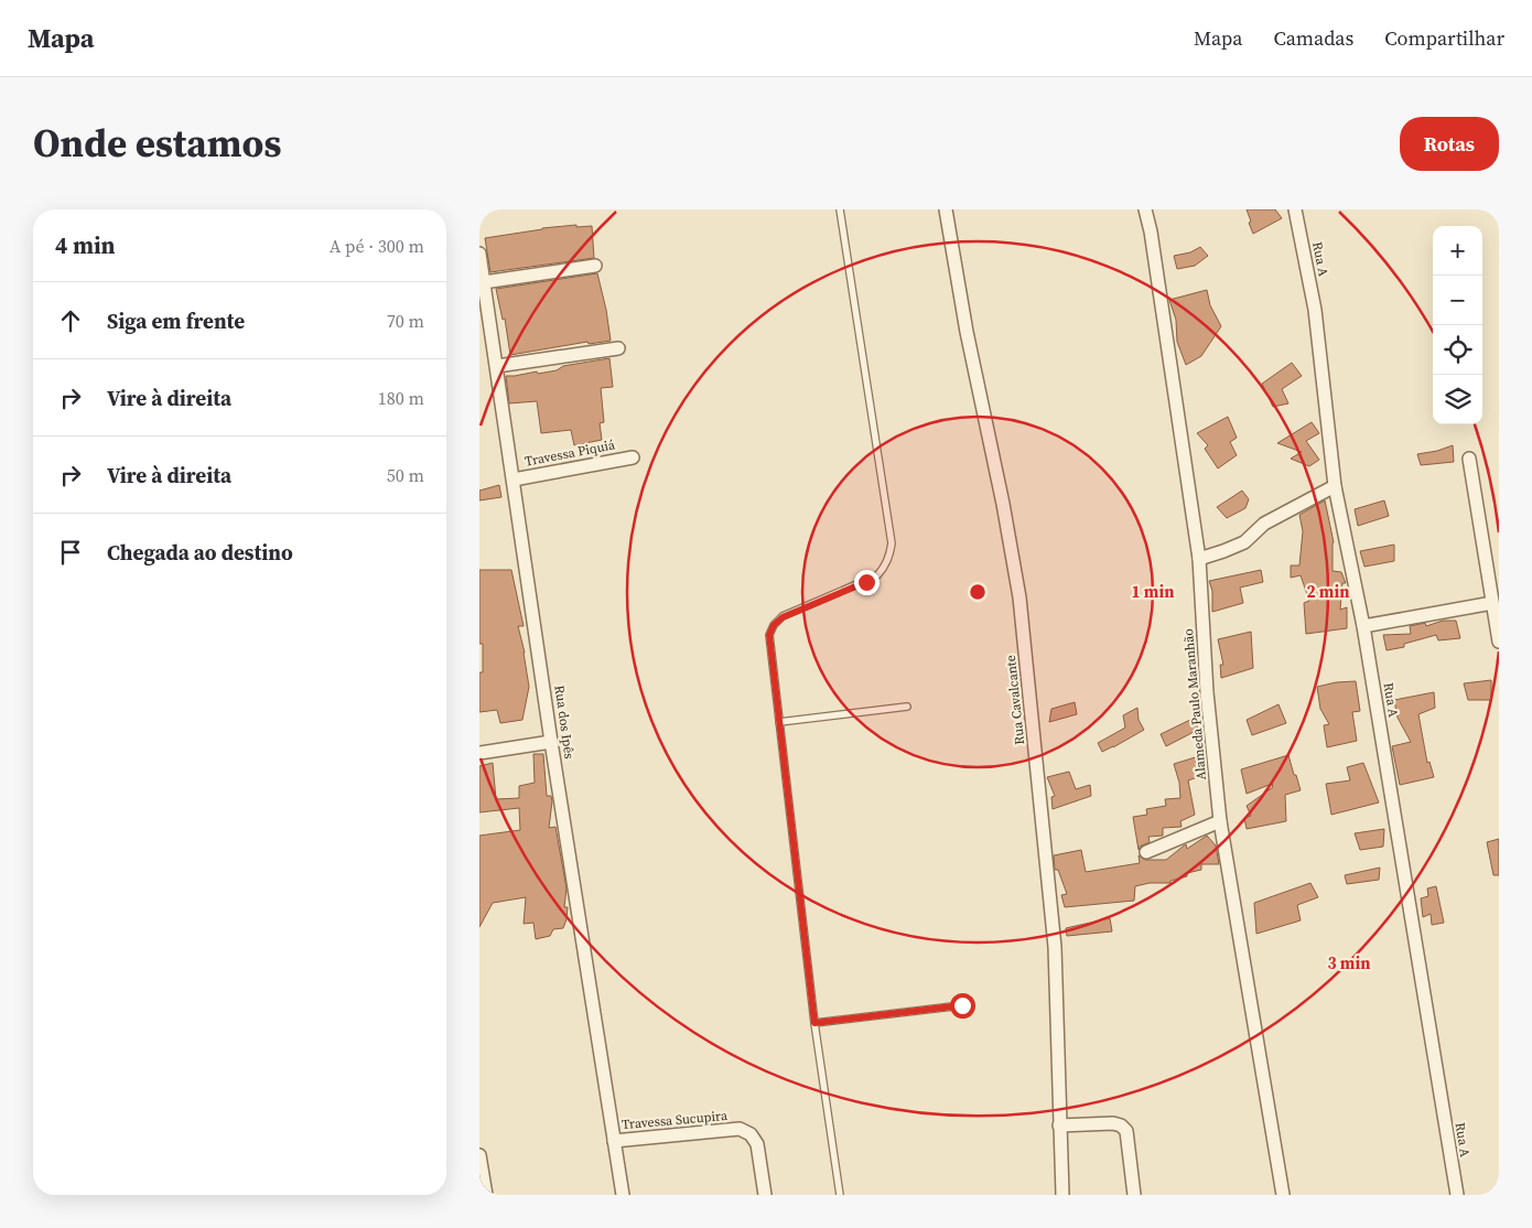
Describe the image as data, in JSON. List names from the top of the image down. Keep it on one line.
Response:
{"streets":{"street":["Rua A","Travessa Piquiá","Rua Cavalcante","Alameda Paulo Maranhão","Rua dos Ipês","Travessa Sucupira"]},"crossings":[["Travessa Piquiá","Rua dos Ipês"],["Rua dos Ipês","Travessa Sucupira"]],"page":{"header":"Mapa","nav":["Mapa","Camadas","Compartilhar"],"title":"Onde estamos","buttons":"Rotas","heading":["4 min","A pé · 300 m"],"map_buttons":["+","−"],"list":[["Siga em frente","70 m"],["Vire à direita","180 m"],["Vire à direita","50 m"],"Chegada ao destino"]},"rings":["1 min","2 min","3 min"]}
